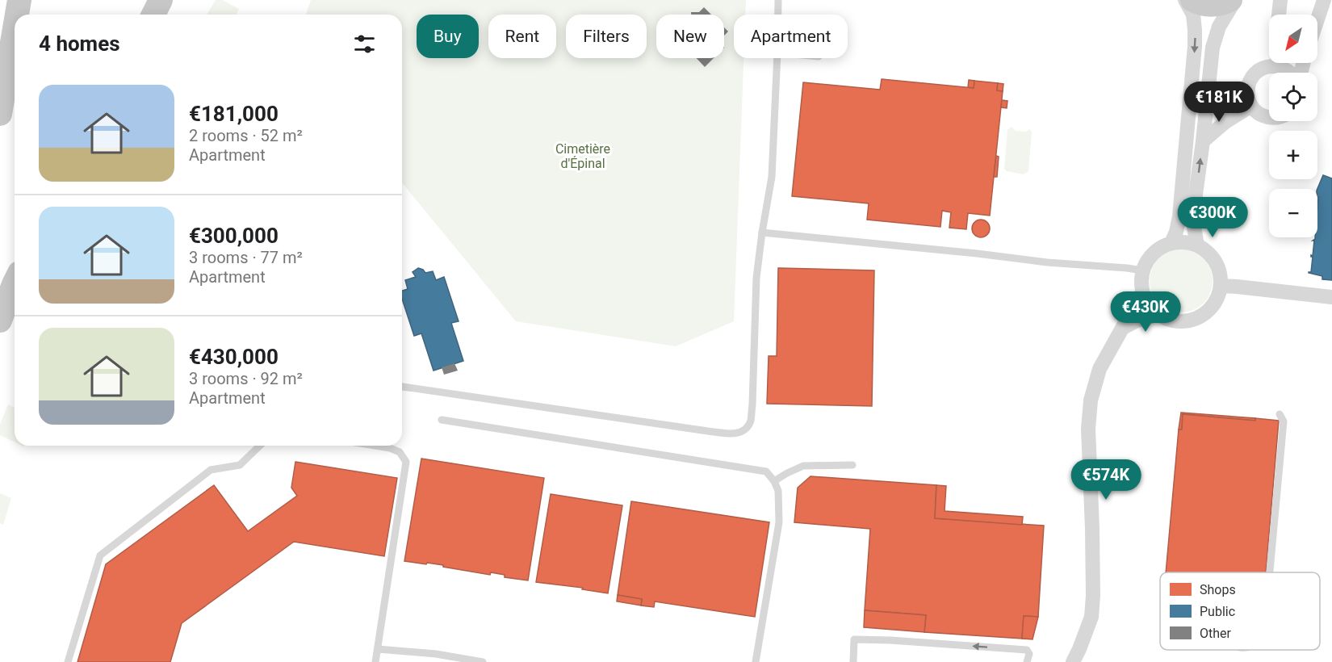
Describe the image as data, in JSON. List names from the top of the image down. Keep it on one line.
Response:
{"parks":["Cimetière d'Épinal"],"legend":["Shops","Public","Other"],"north":"bottom left","page":{"map_buttons":["+","−"],"chip":["Buy","Rent","Filters","New","Apartment"],"heading":"4 homes","list":[{"name":"€181,000","note":"2 rooms · 52 m² · Apartment"},{"name":"€300,000","note":"3 rooms · 77 m² · Apartment"},{"name":"€430,000","note":"3 rooms · 92 m² · Apartment"}],"price":["€181K","€300K","€430K","€574K"]}}
